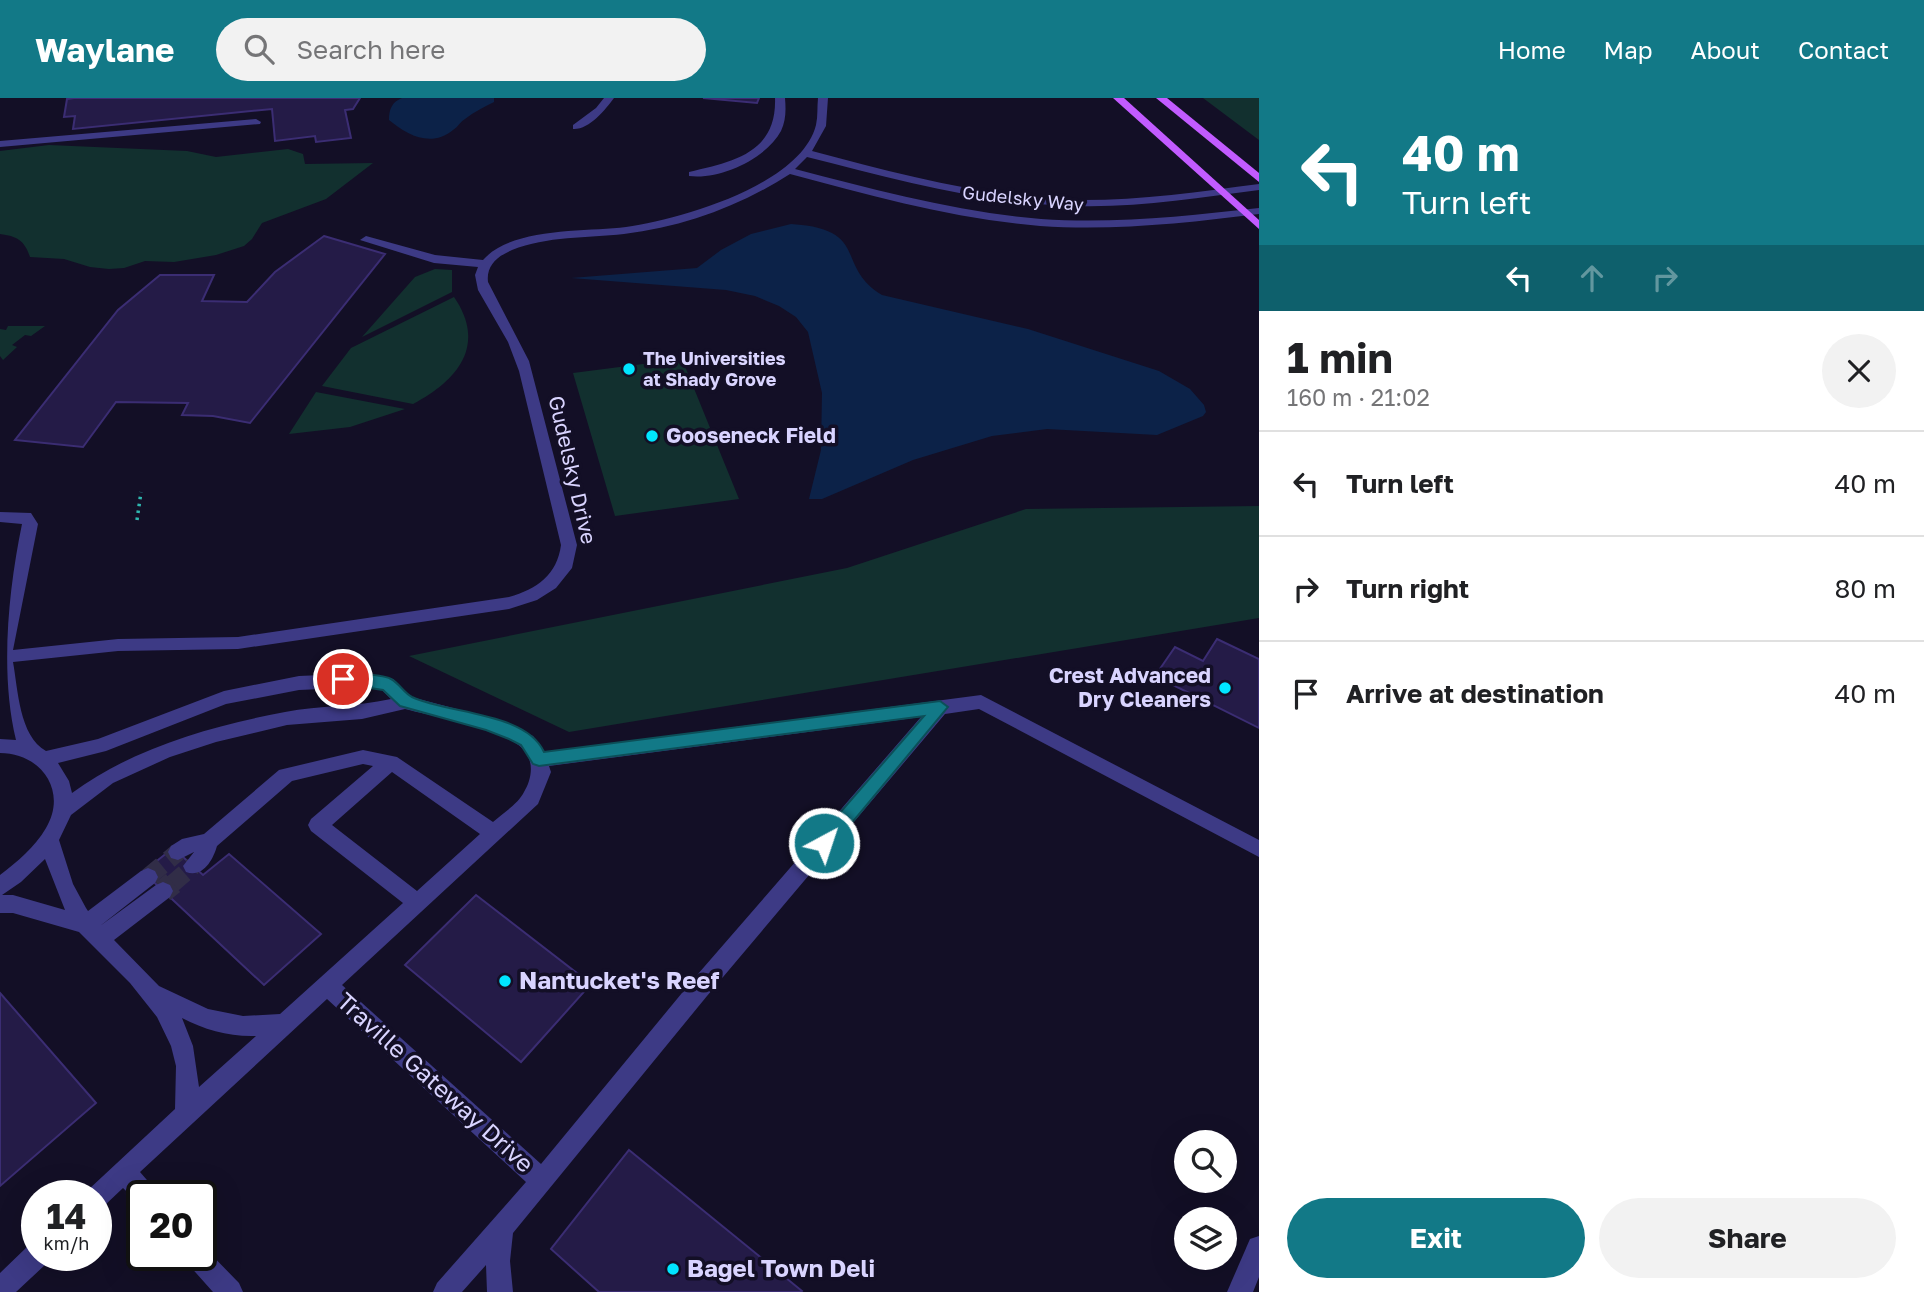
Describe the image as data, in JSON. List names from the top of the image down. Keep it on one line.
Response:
{"streets":{"street":["Gudelsky Way","Gudelsky Drive","Traville Gateway Drive"]},"places":["The Universities at Shady Grove","Gooseneck Field","Crest Advanced Dry Cleaners","Nantucket's Reef","Bagel Town Deli"],"page":{"header":"Waylane","search":"Search here","nav":["Home","Map","About","Contact"],"turn":["40 m","Turn left"],"heading":["1 min","160 m · 21:02"],"list":[{"name":"Turn left","value":"40 m"},{"name":"Turn right","value":"80 m"},{"name":"Arrive at destination","value":"40 m"}],"speed":"14 km/h","limit":"20","buttons":["Exit","Share"]}}
